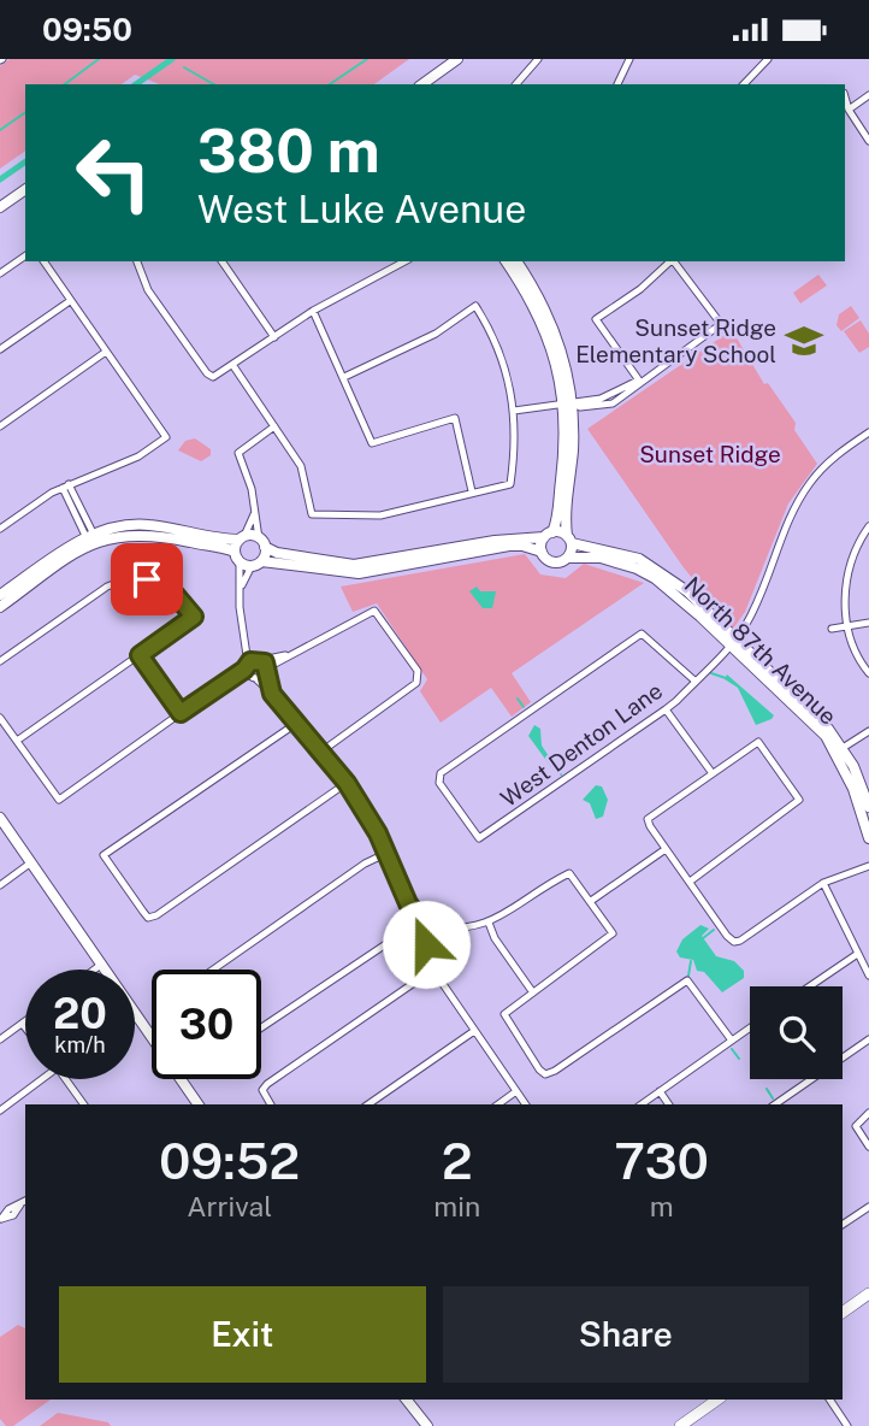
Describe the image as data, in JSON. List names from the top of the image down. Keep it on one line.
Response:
{"streets":{"street":["North 87th Avenue","West Denton Lane"]},"crossings":[["North 87th Avenue","West Denton Lane"]],"parks":["Sunset Ridge"],"places":{"school or university":["Sunset Ridge Elementary School"]},"page":{"status":"09:50","turn":["380 m","West Luke Avenue"],"speed":"20 km/h","limit":"30","eta":["09:52","Arrival","2","min","730","m"],"buttons":["Exit","Share"]}}
